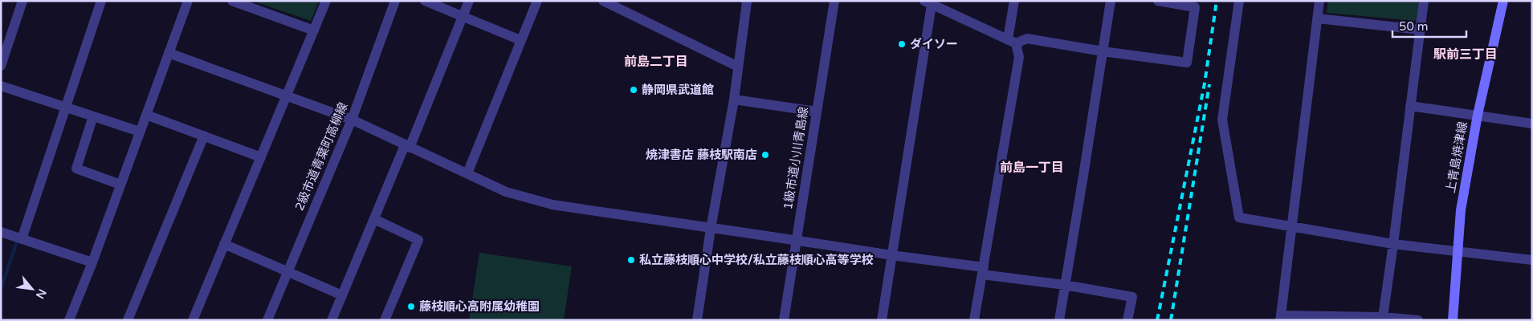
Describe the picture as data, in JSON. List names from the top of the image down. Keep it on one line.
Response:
{"streets":{"main road":["上青島焼津線"],"street":["2級市道青葉町高柳線","1級市道小川青島線"]},"districts":["駅前三丁目","前島二丁目","前島一丁目"],"places":["ダイソー","静岡県武道館","焼津書店 藤枝駅南店","私立藤枝順心中学校/私立藤枝順心高等学校","藤枝順心高附属幼稚園"],"scale_bar":"50 m","north":"bottom right"}
